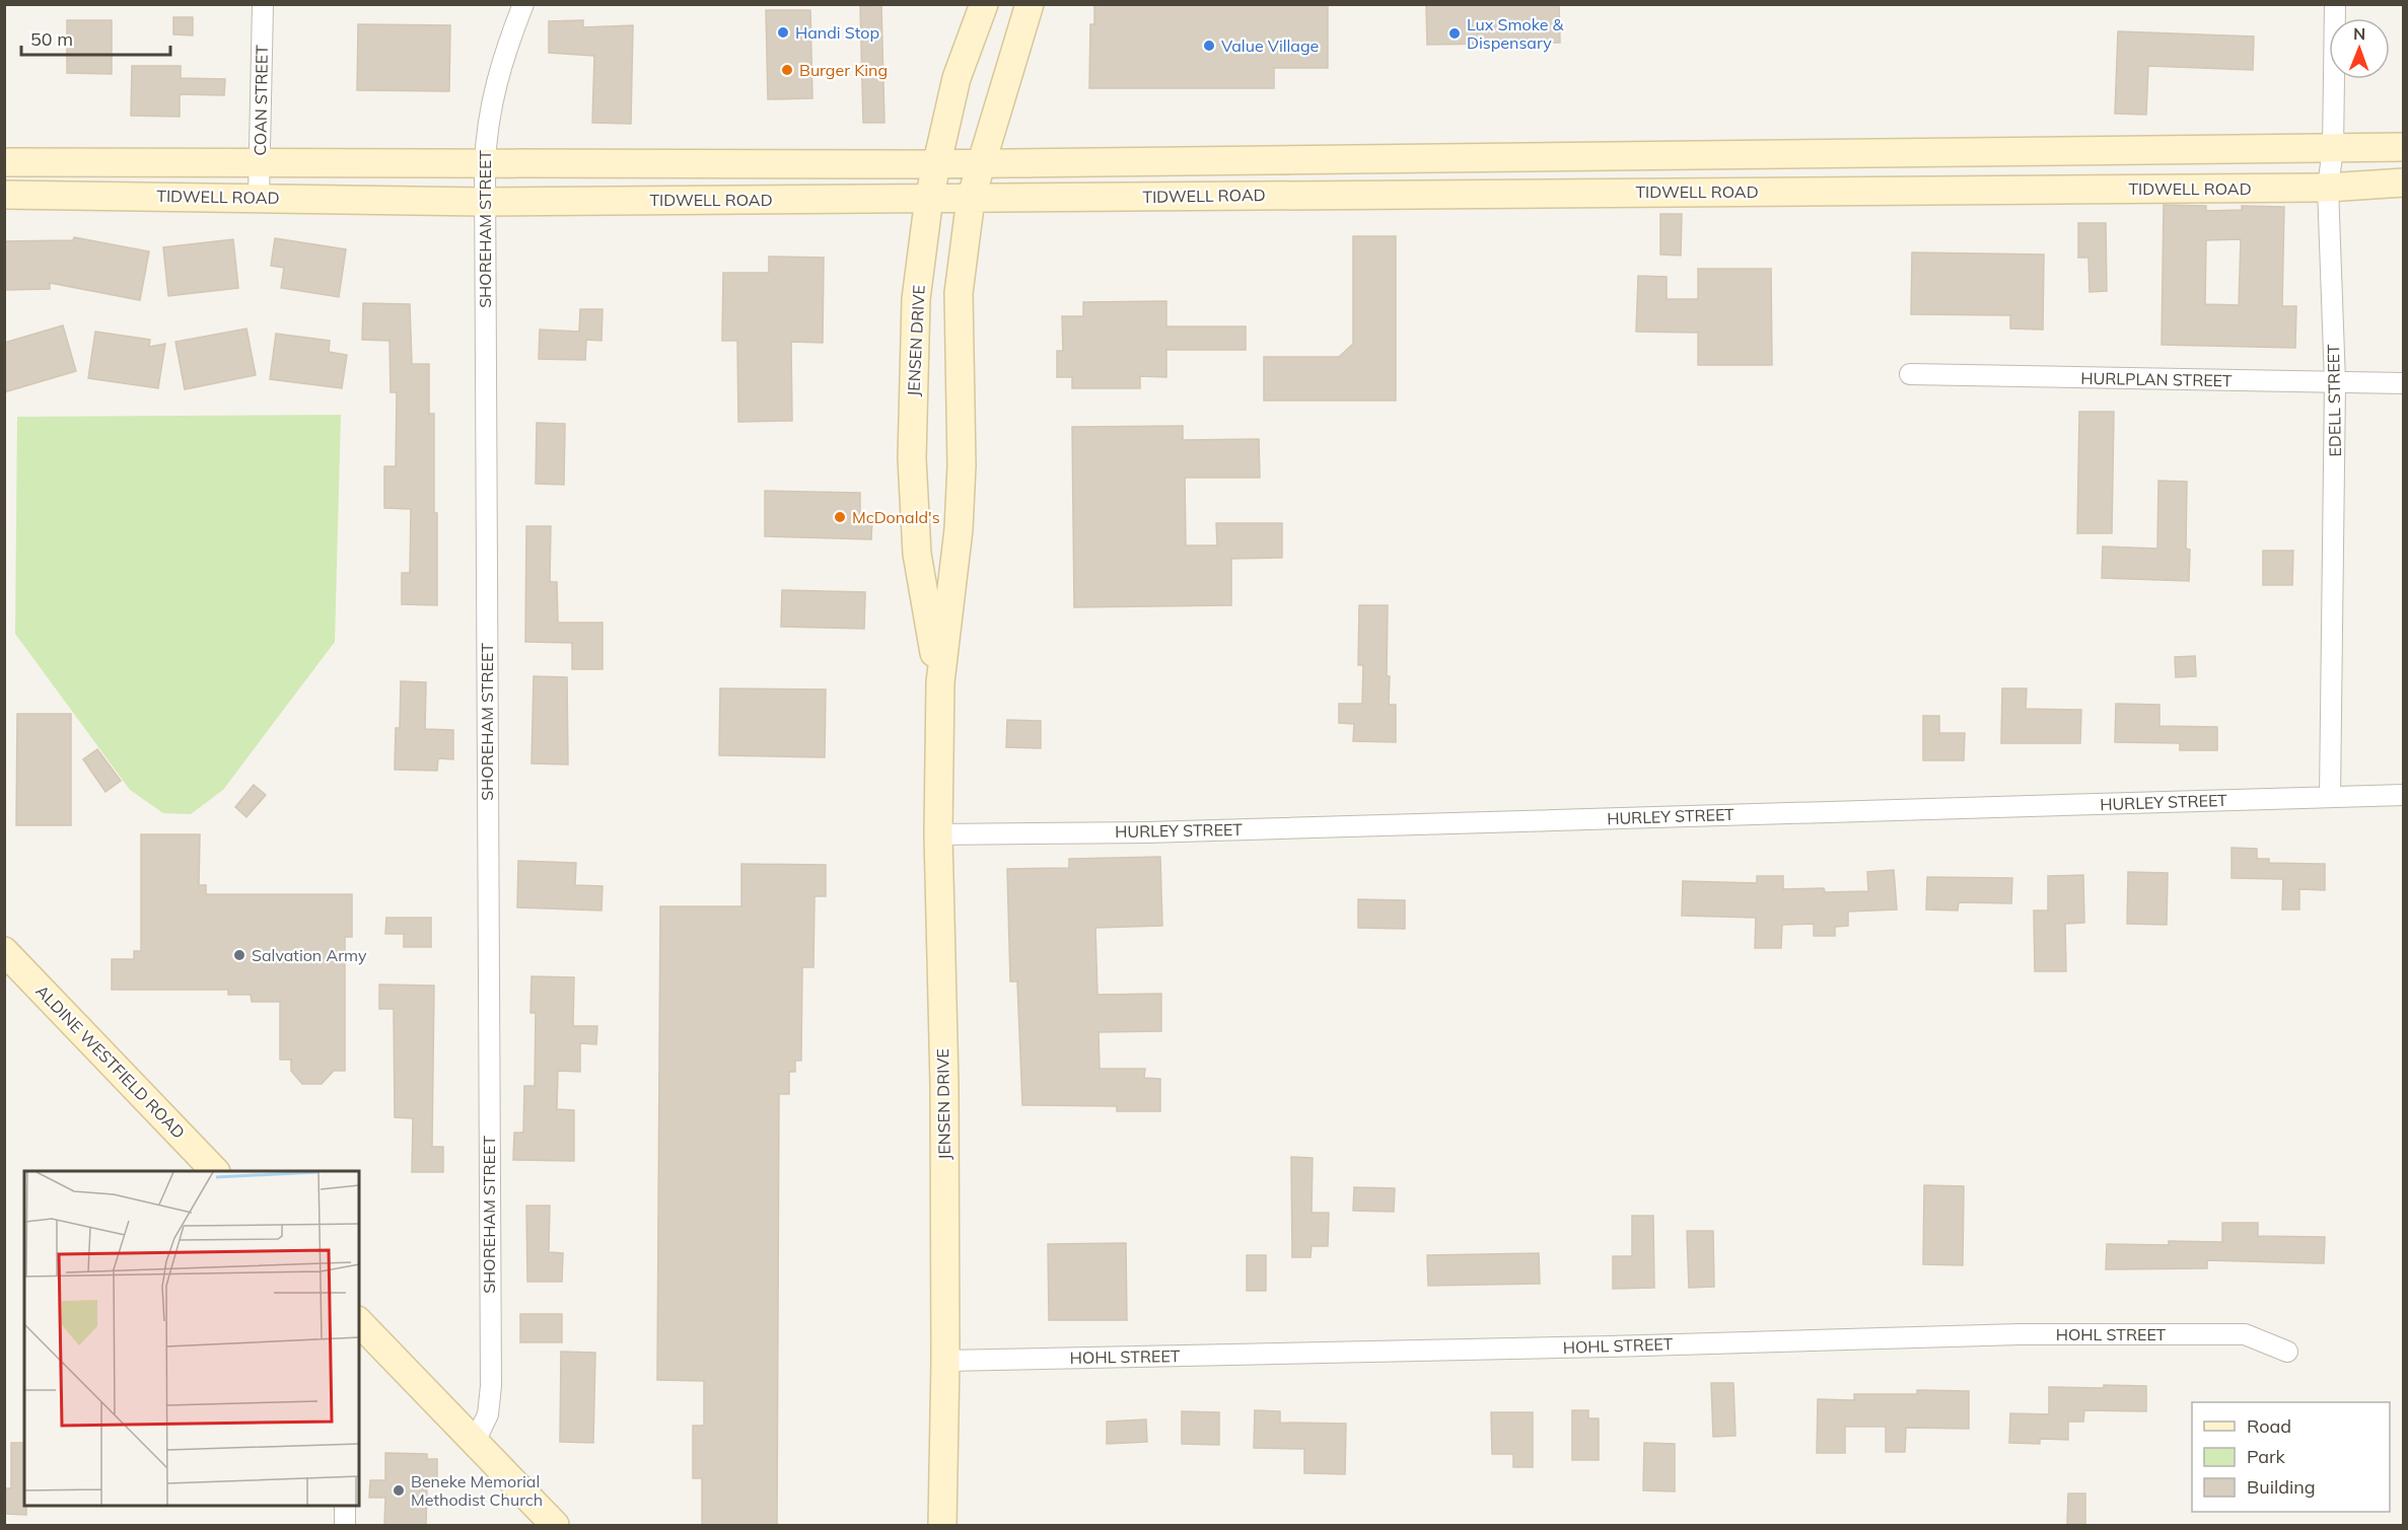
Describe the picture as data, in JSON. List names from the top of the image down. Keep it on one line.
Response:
{"streets":{"main road":["TIDWELL ROAD","JENSEN DRIVE","ALDINE WESTFIELD ROAD"],"street":["COAN STREET","SHOREHAM STREET","HURLPLAN STREET","EDELL STREET","HURLEY STREET","HOHL STREET"]},"crossings":[["COAN STREET","TIDWELL ROAD"],["TIDWELL ROAD","SHOREHAM STREET"],["TIDWELL ROAD","JENSEN DRIVE"],["TIDWELL ROAD","EDELL STREET"],["JENSEN DRIVE","HURLEY STREET"],["JENSEN DRIVE","HOHL STREET"],["HURLPLAN STREET","EDELL STREET"],["EDELL STREET","HURLEY STREET"]],"places":["Handi Stop","Lux Smoke & Dispensary","Value Village","Burger King","McDonald's","Salvation Army","Beneke Memorial Methodist Church"],"legend":["Road","Park","Building"],"scale_bar":"50 m","north":"top"}
